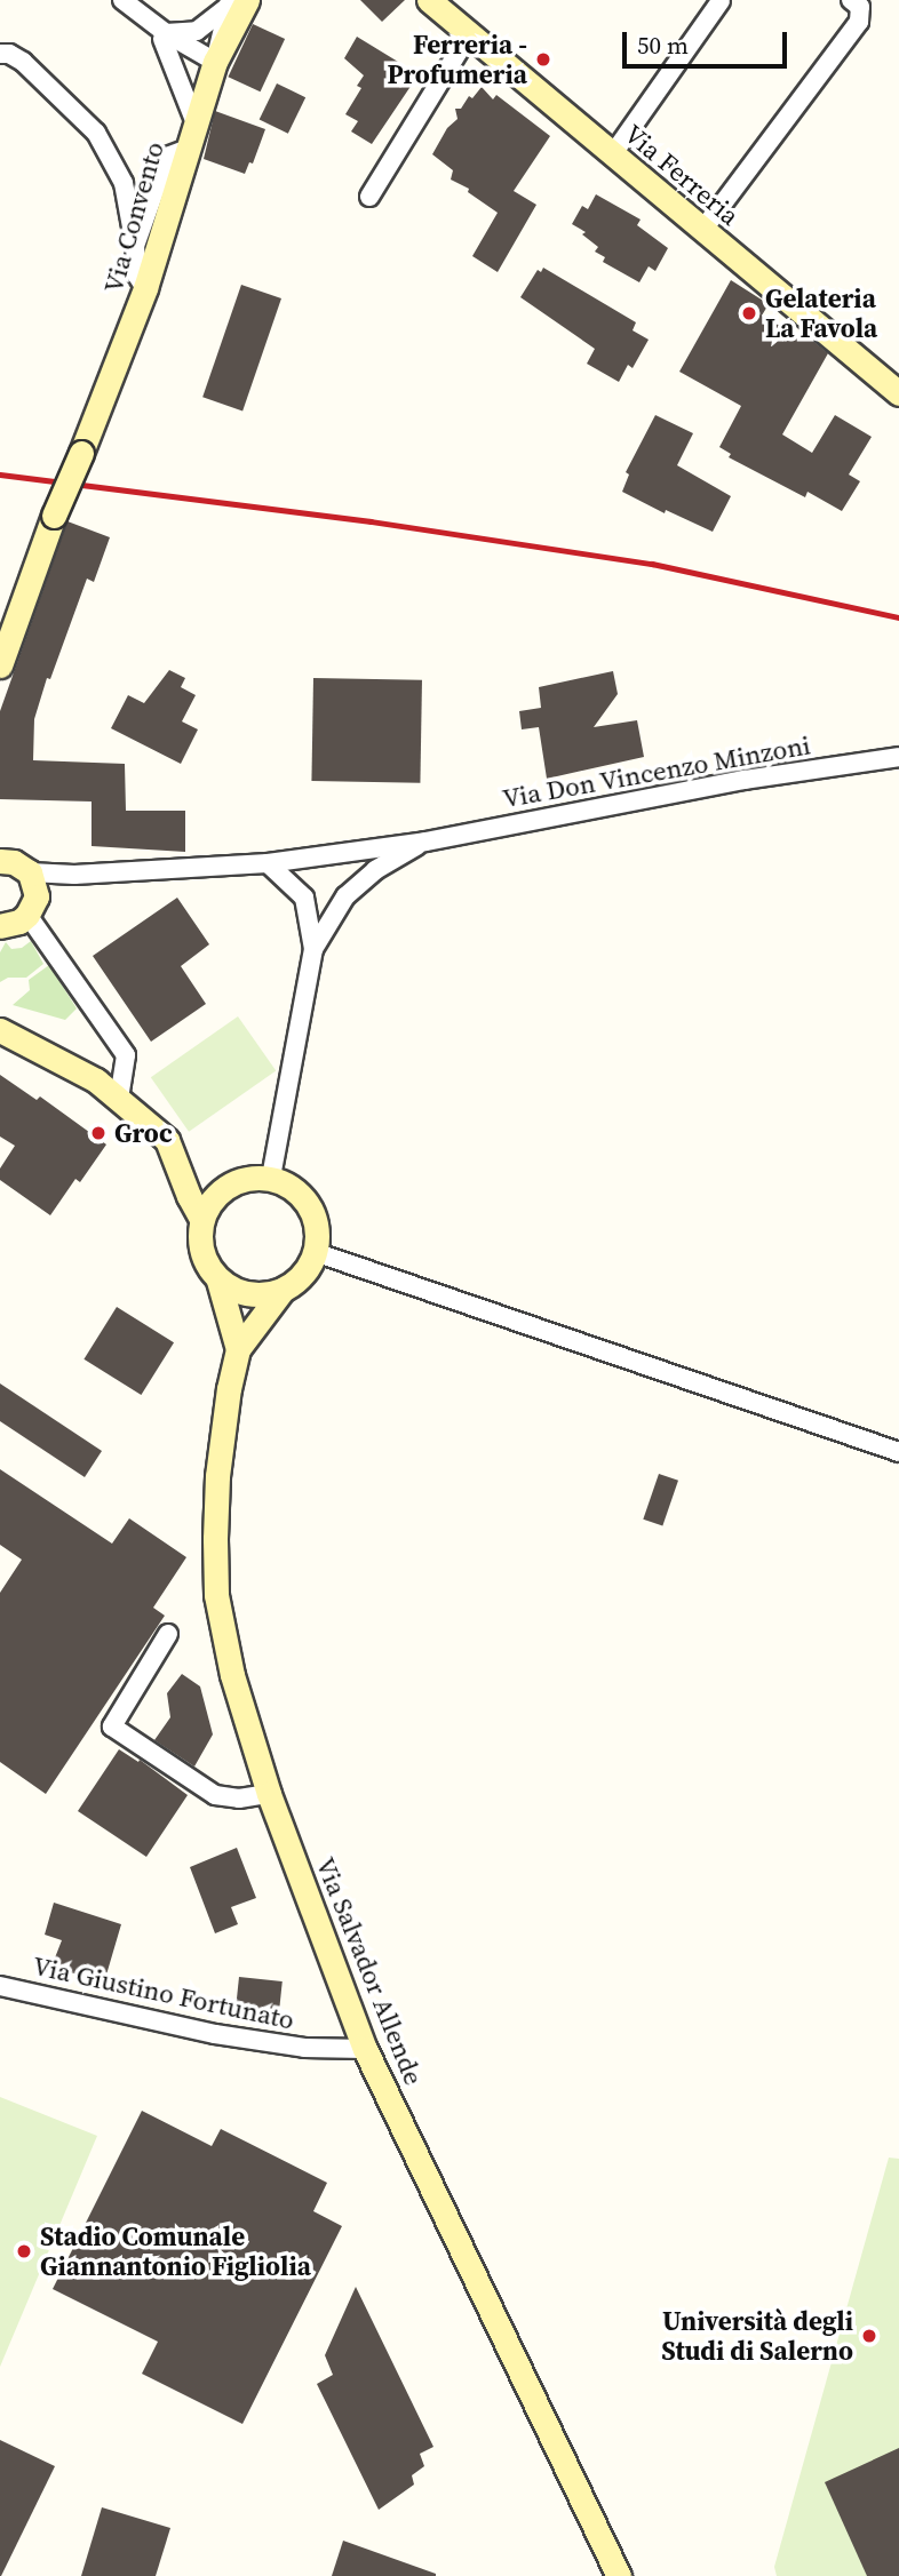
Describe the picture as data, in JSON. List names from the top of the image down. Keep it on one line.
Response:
{"streets":{"street":["Via Ferreria","Via Convento","Via Don Vincenzo Minzoni","Via Salvador Allende","Via Giustino Fortunato"]},"crossings":[["Via Salvador Allende","Via Giustino Fortunato"]],"places":["Ferreria - Profumeria","Gelateria La Favola","Groc","Stadio Comunale Giannantonio Figliolia","Università degli Studi di Salerno"],"scale_bar":"50 m"}
